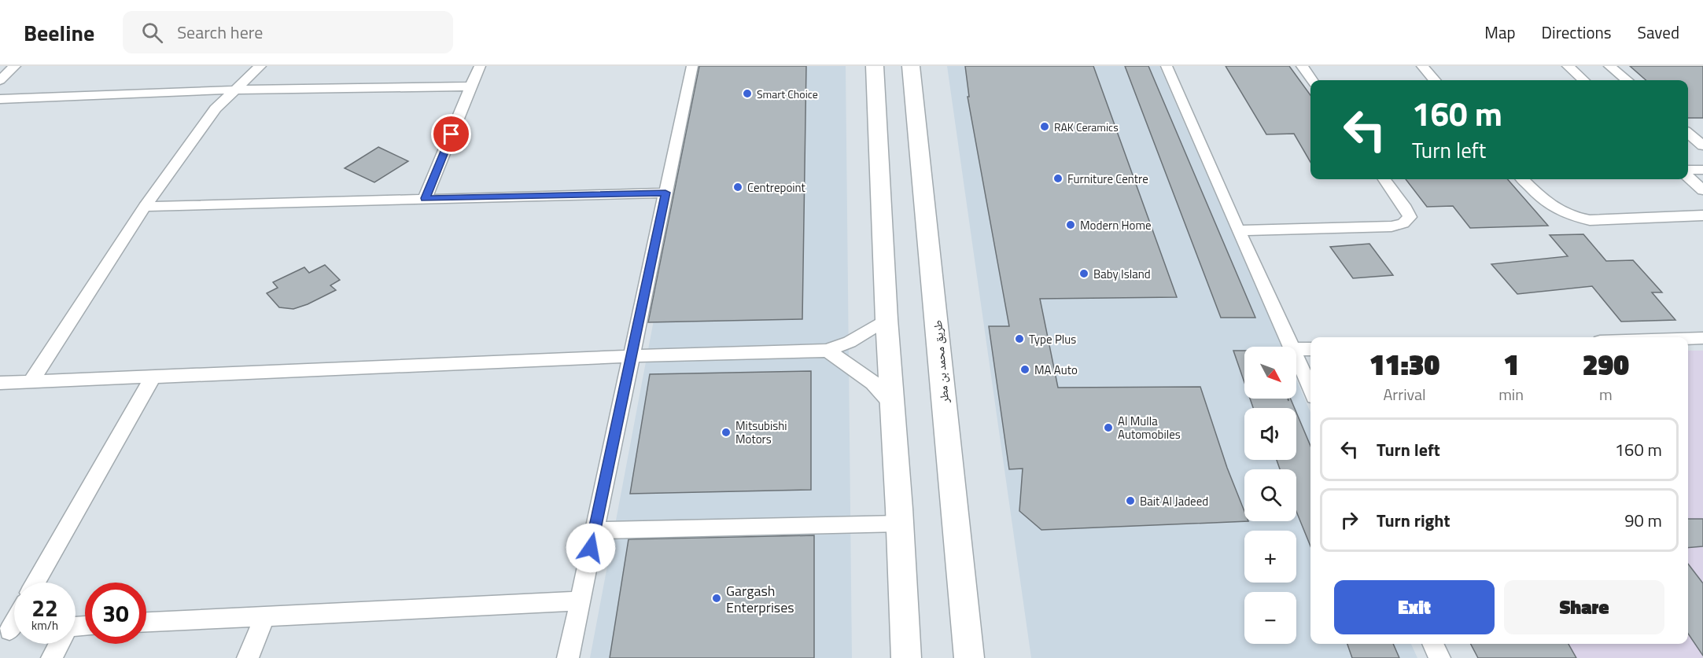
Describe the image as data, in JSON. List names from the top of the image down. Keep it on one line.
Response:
{"streets":{"street":["طريق محمد بن مطر"]},"places":["Smart Choice","RAK Ceramics","Furniture Centre","Centrepoint","Modern Home","Baby Island","Type Plus","MA Auto","Al Mulla Automobiles","Mitsubishi Motors","Bait Al Jadeed","Gargash Enterprises"],"north":"bottom right","page":{"header":"Beeline","search":"Search here","nav":["Map","Directions","Saved"],"turn":["160 m","Turn left"],"eta":["11:30","Arrival","1","min","290","m"],"map_buttons":["+","−"],"list":[{"name":"Turn left","value":"160 m"},{"name":"Turn right","value":"90 m"}],"buttons":["Exit","Share"],"speed":"22 km/h","limit":"30"}}
